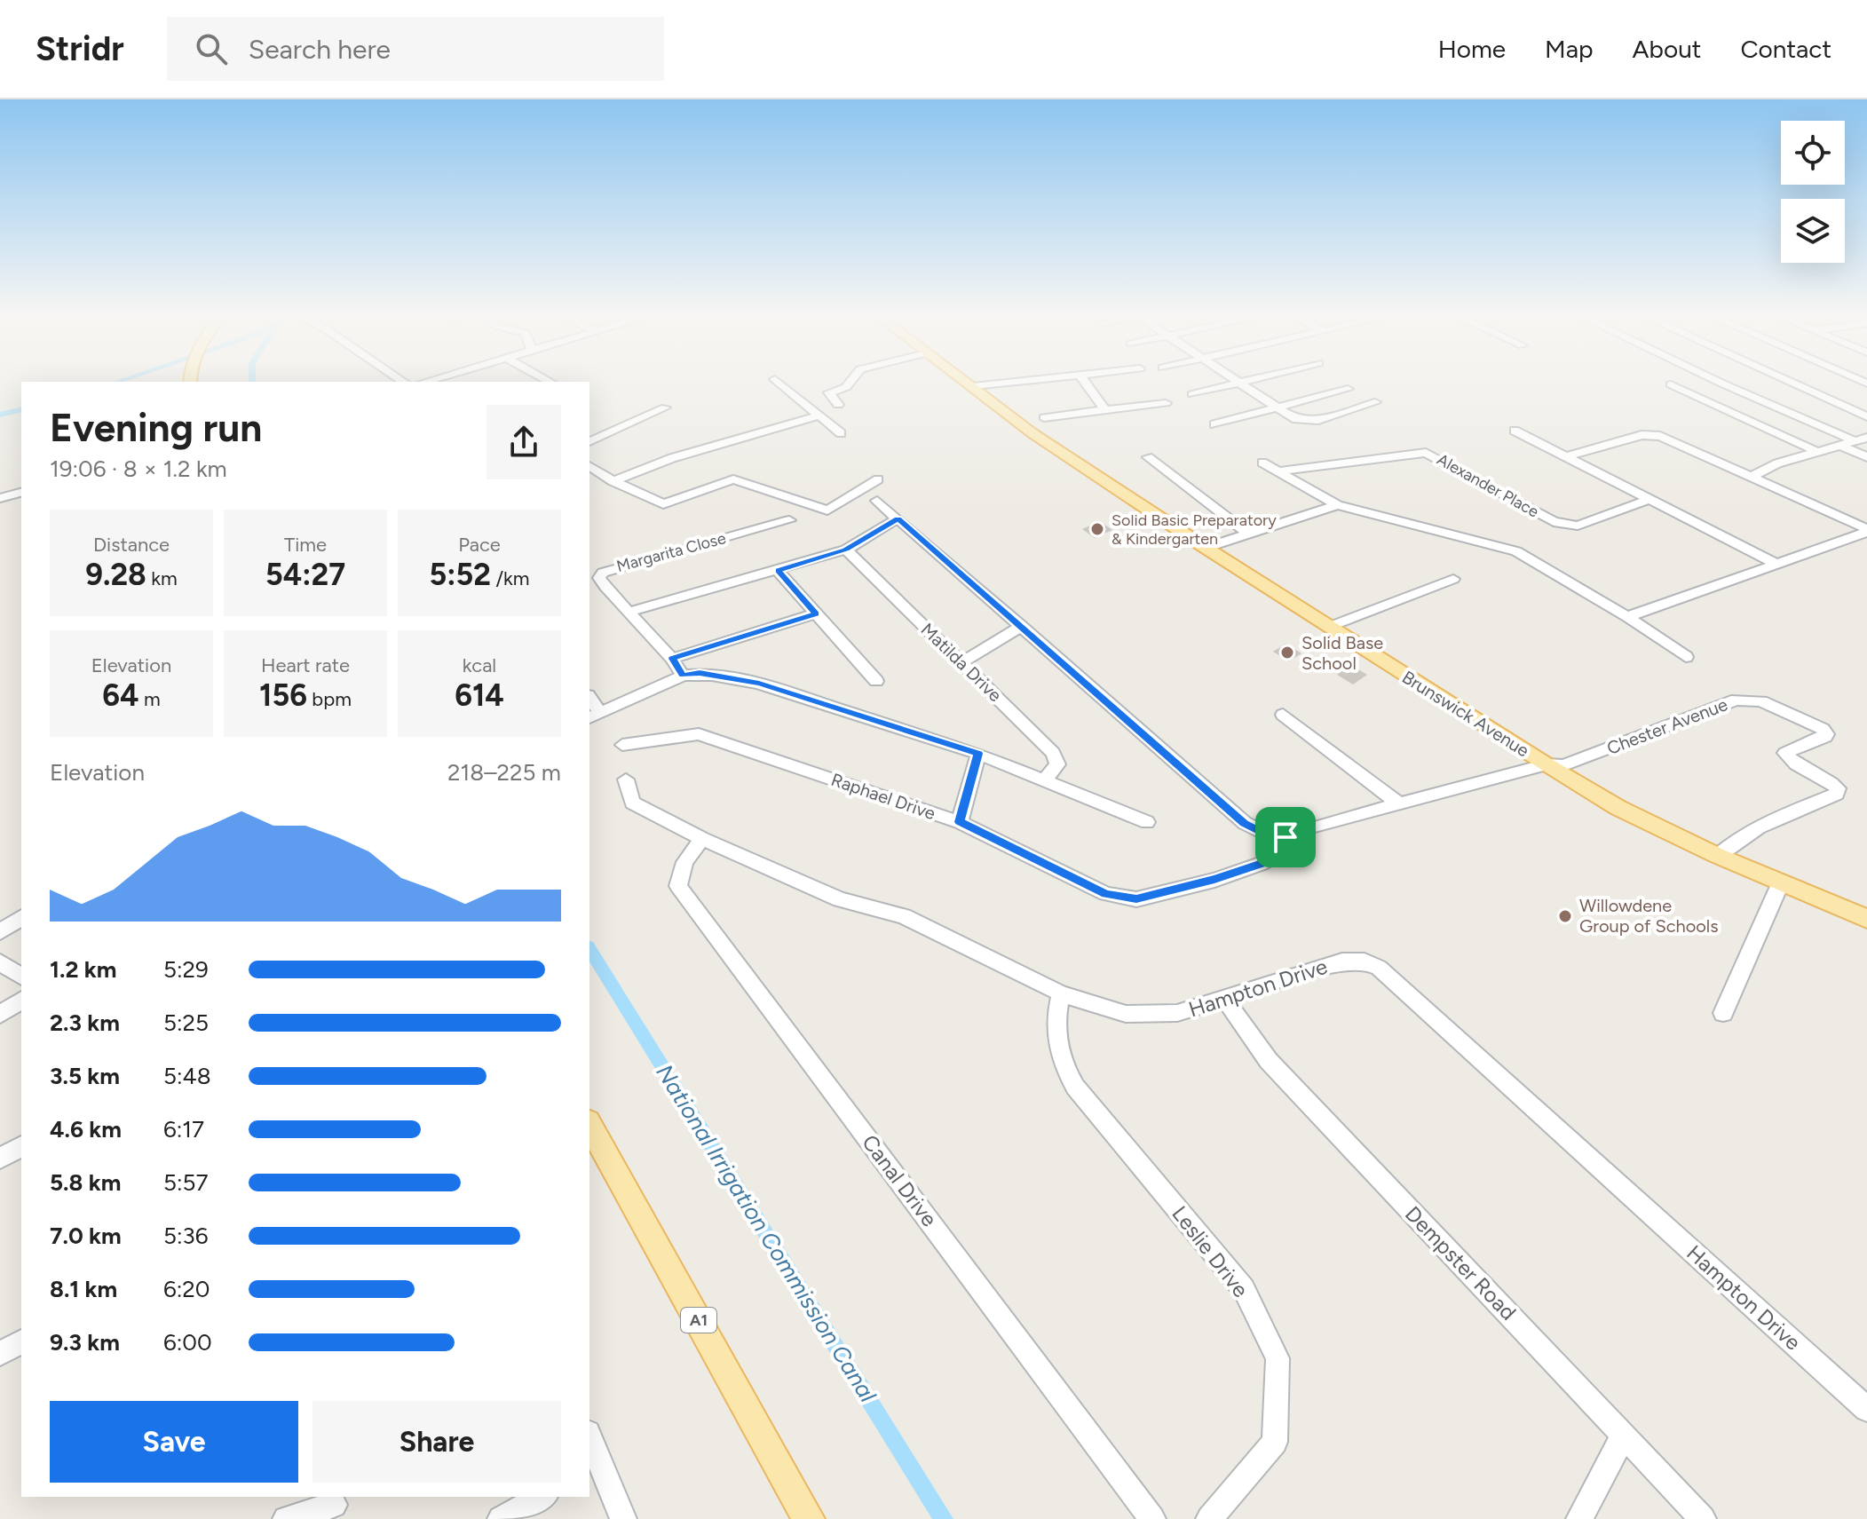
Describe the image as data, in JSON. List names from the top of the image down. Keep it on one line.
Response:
{"streets":{"main road":["Brunswick Avenue","A1"],"street":["Alexander Place","Margarita Close","Matilda Drive","Chester Avenue","Raphael Drive","Hampton Drive","Canal Drive","Leslie Drive","Dempster Road"]},"crossings":[["Brunswick Avenue","Chester Avenue"],["Hampton Drive","Canal Drive"],["Hampton Drive","Leslie Drive"],["Hampton Drive","Dempster Road"]],"water":["National Irrigation Commission Canal"],"places":["Solid Basic Preparatory & Kindergarten","Solid Base School","Willowdene Group of Schools"],"page":{"header":"Stridr","search":"Search here","nav":["Home","Map","About","Contact"],"heading":["Evening run","19:06 · 8 × 1.2 km"],"stats":[["Distance","9.28 km"],["Time","54:27"],["Pace","5:52 /km"],["Elevation","64 m"],["Heart rate","156 bpm"],["kcal","614"]],"chart":["Elevation","218–225 m"],"list":[{"name":"1.2 km","note":"5:29"},{"name":"2.3 km","note":"5:25"},{"name":"3.5 km","note":"5:48"},{"name":"4.6 km","note":"6:17"},{"name":"5.8 km","note":"5:57"},{"name":"7.0 km","note":"5:36"},{"name":"8.1 km","note":"6:20"},{"name":"9.3 km","note":"6:00"}],"buttons":["Save","Share"]}}
